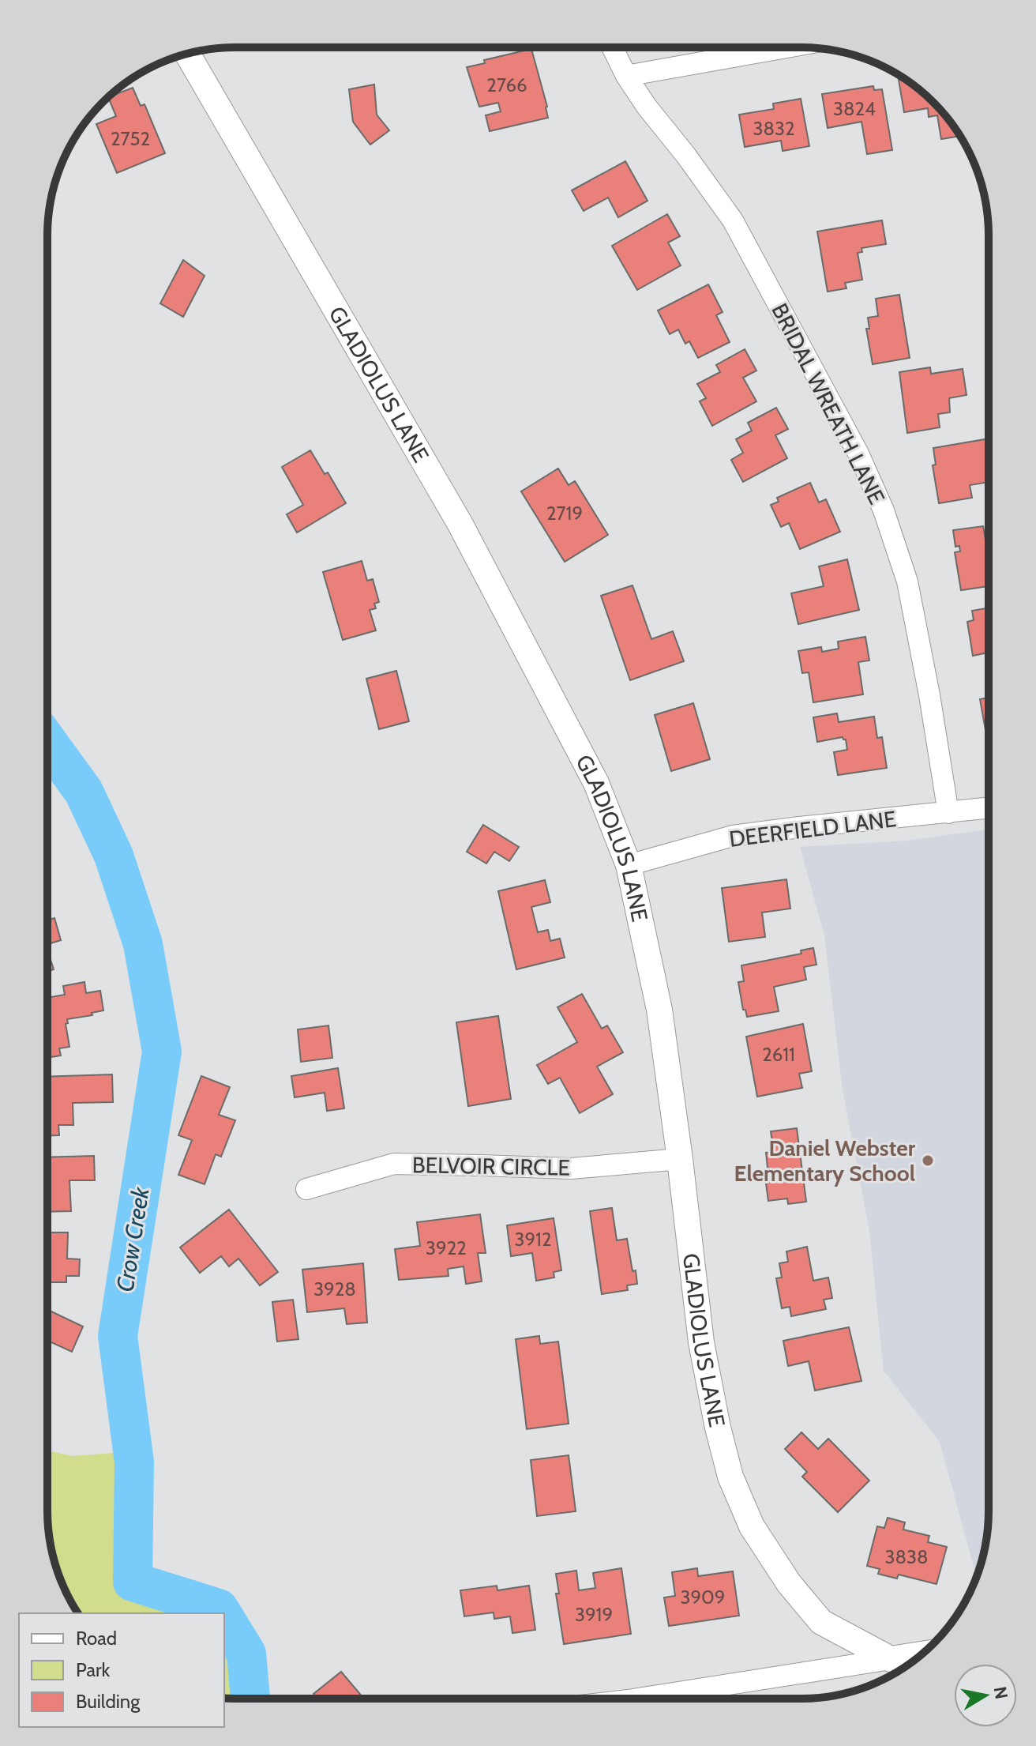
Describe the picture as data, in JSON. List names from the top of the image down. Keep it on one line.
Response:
{"streets":{"street":["GLADIOLUS LANE","BRIDAL WREATH LANE","DEERFIELD LANE","BELVOIR CIRCLE"]},"crossings":[["GLADIOLUS LANE","DEERFIELD LANE"],["GLADIOLUS LANE","BELVOIR CIRCLE"],["BRIDAL WREATH LANE","DEERFIELD LANE"]],"water":["Crow Creek"],"places":["Daniel Webster Elementary School"],"house_numbers":["2766","3824","3832","2752","2719","2611","3912","3922","3928","3838","3909","3919"],"legend":["Road","Park","Building"],"north":"right"}
